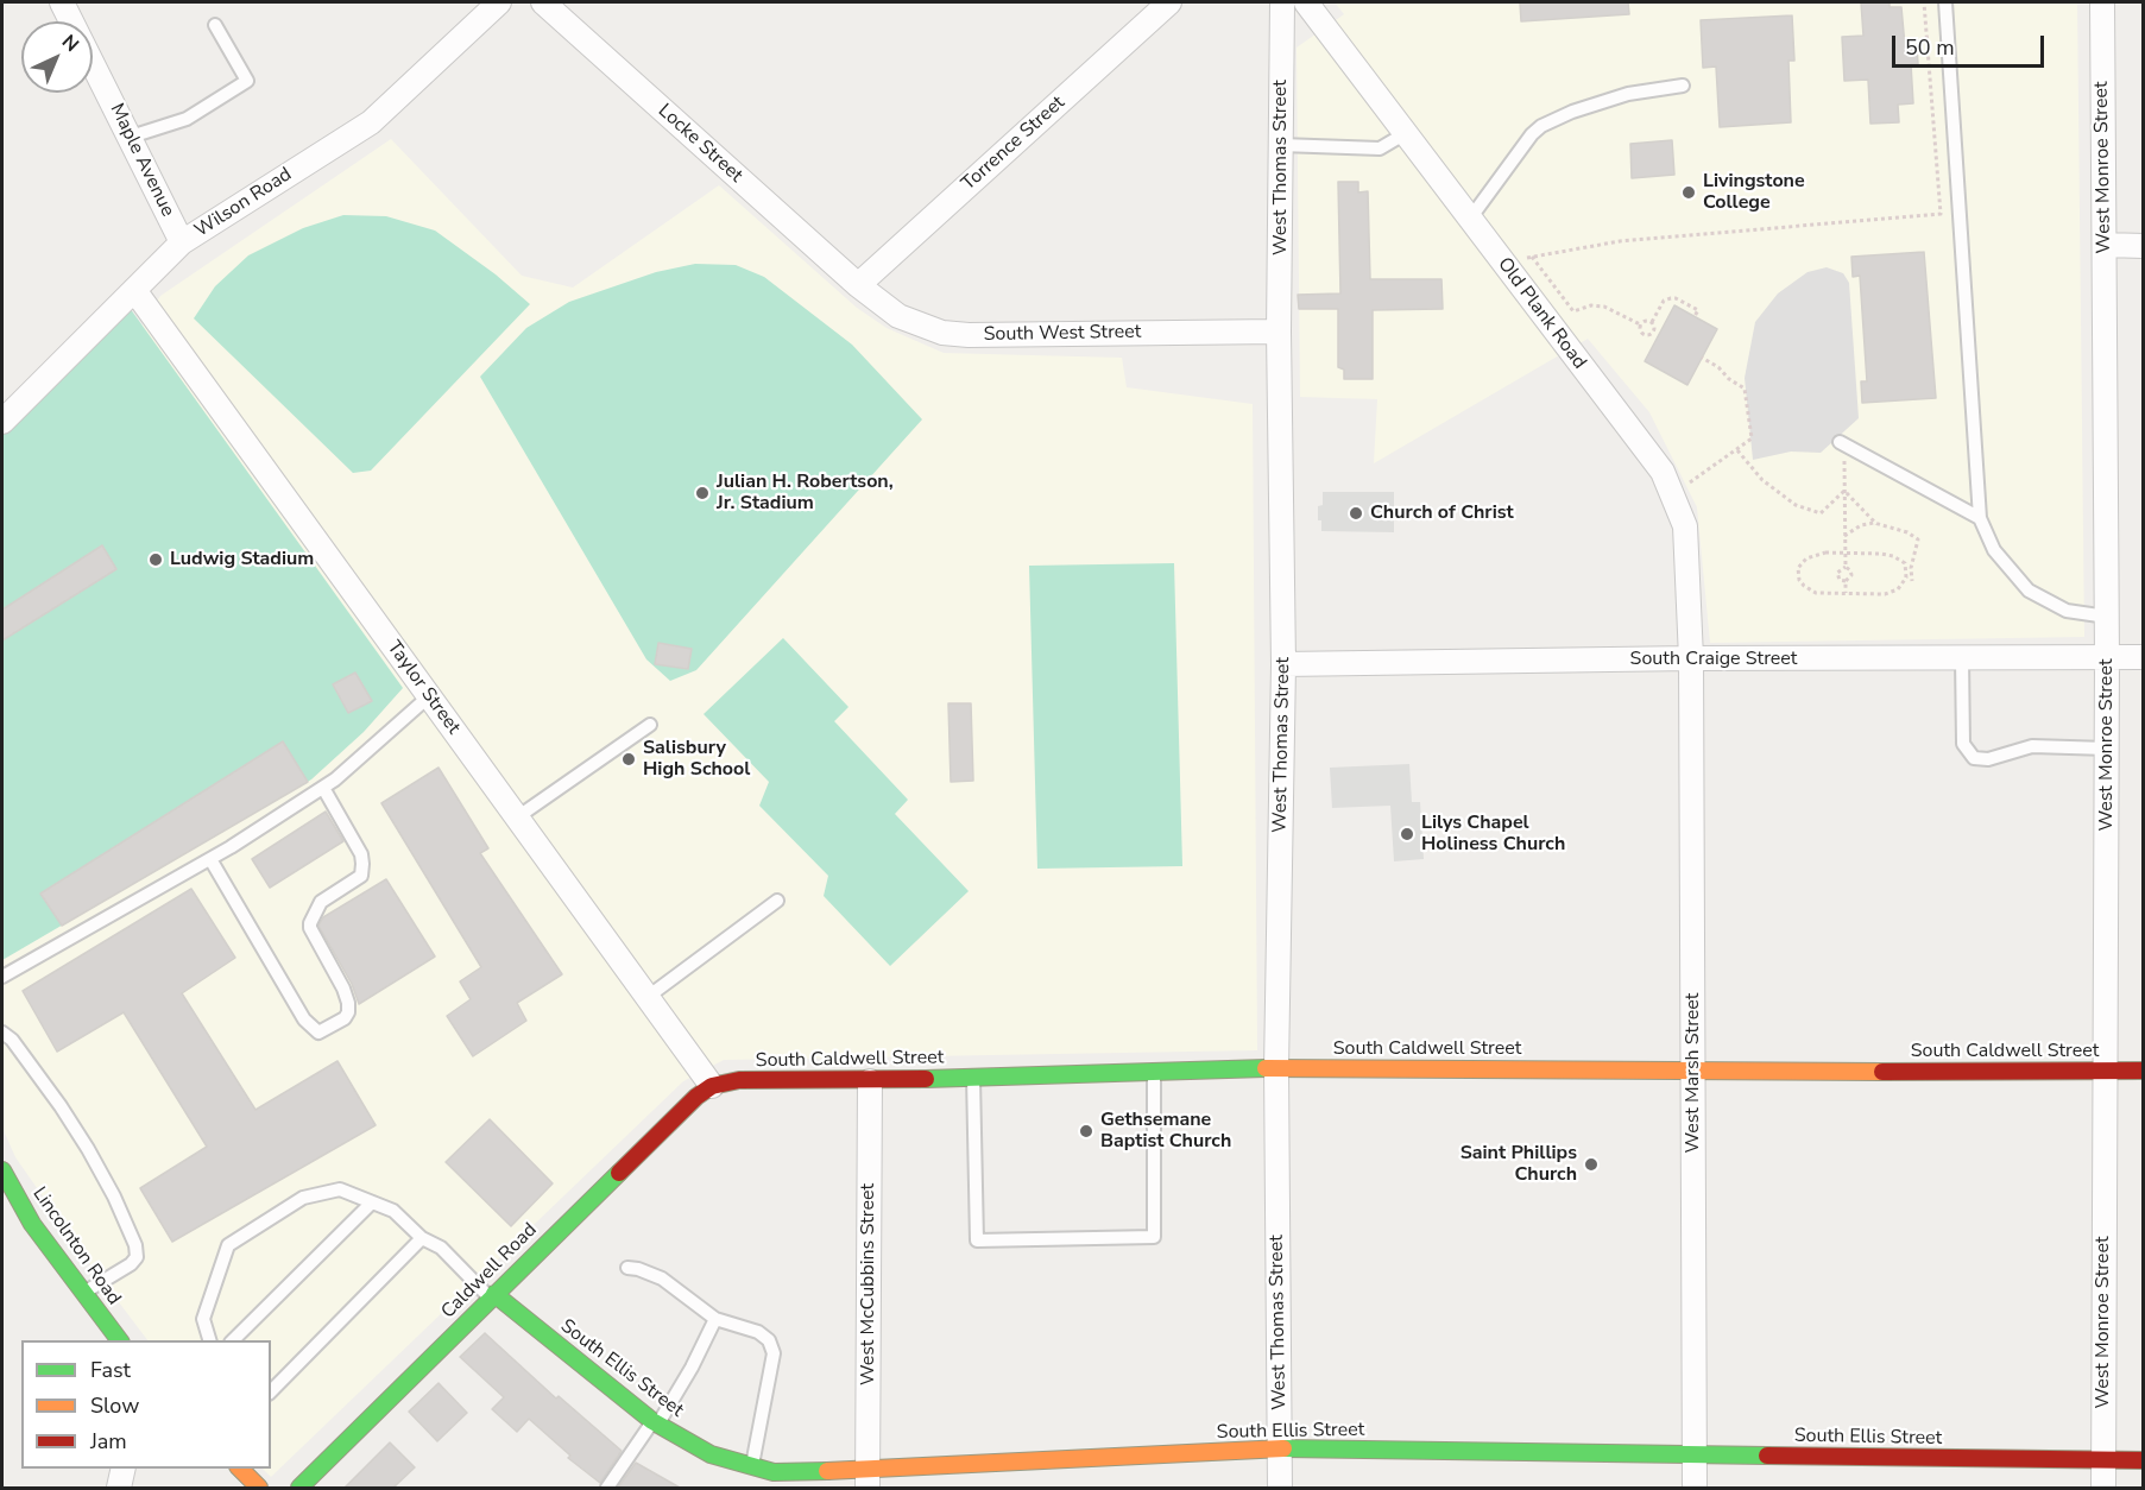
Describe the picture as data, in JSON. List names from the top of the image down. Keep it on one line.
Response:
{"streets":{"street":["Locke Street","Torrence Street","Maple Avenue","West Thomas Street","West Monroe Street","Wilson Road","Old Plank Road","South West Street","South Craige Street","Taylor Street","South Caldwell Street","West Marsh Street","Lincolnton Road","Caldwell Road","West McCubbins Street","South Ellis Street"]},"crossings":[["Locke Street","Torrence Street"],["Locke Street","South West Street"],["Torrence Street","South West Street"],["Maple Avenue","Wilson Road"],["West Thomas Street","South West Street"],["West Thomas Street","South Craige Street"],["West Thomas Street","South Caldwell Street"],["West Thomas Street","South Ellis Street"],["West Monroe Street","South Craige Street"],["West Monroe Street","South Caldwell Street"],["West Monroe Street","South Ellis Street"],["Wilson Road","Taylor Street"],["Old Plank Road","South Craige Street"],["Old Plank Road","West Marsh Street"],["South Craige Street","West Marsh Street"],["Taylor Street","South Caldwell Street"],["Taylor Street","Caldwell Road"],["South Caldwell Street","West Marsh Street"],["South Caldwell Street","Caldwell Road"],["South Caldwell Street","West McCubbins Street"],["West Marsh Street","South Ellis Street"],["Caldwell Road","South Ellis Street"],["West McCubbins Street","South Ellis Street"]],"places":["Livingstone College","Julian H. Robertson, Jr. Stadium","Church of Christ","Ludwig Stadium","Salisbury High School","Lilys Chapel Holiness Church","Gethsemane Baptist Church","Saint Phillips Church"],"legend":["Fast","Slow","Jam"],"scale_bar":"50 m","north":"top right"}
